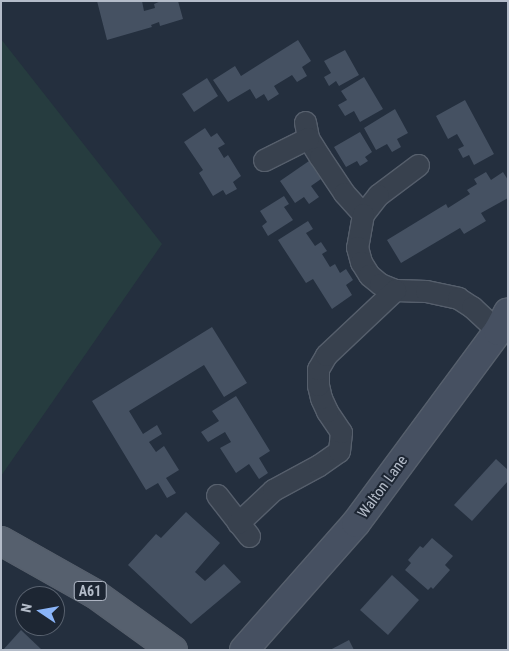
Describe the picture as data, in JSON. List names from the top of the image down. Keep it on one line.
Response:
{"streets":{"main road":["A61"],"street":["Walton Lane"]},"north":"left"}
